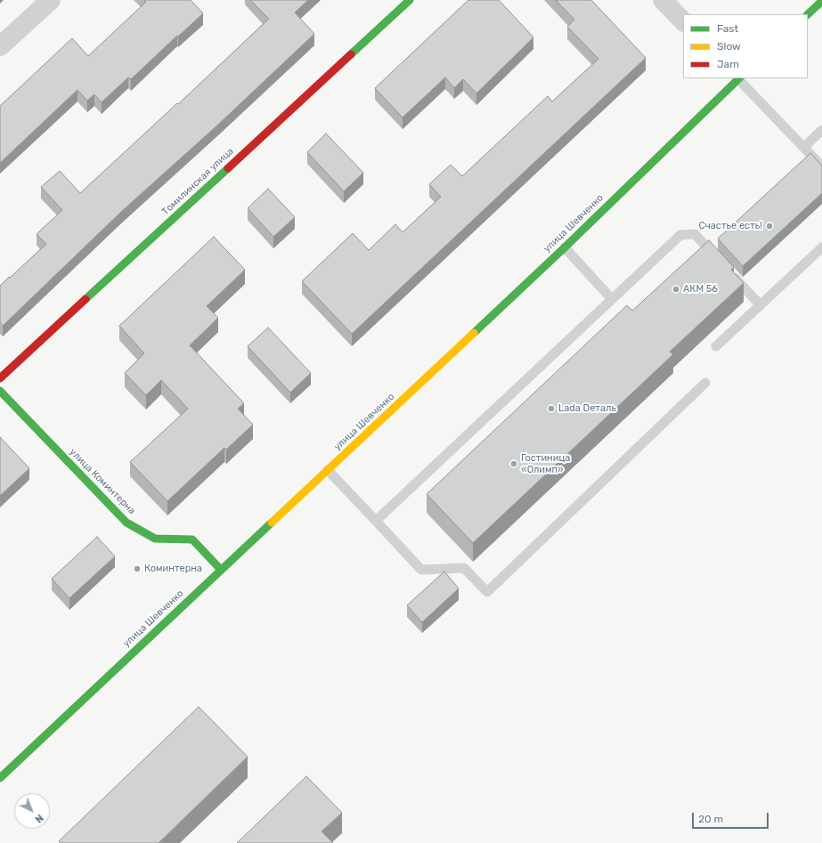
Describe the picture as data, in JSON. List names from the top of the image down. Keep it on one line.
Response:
{"streets":{"main road":["Томилинская улица","улица Шевченко","улица Коминтерна"]},"crossings":[["улица Шевченко","улица Коминтерна"]],"places":["Счастье есть!","АКМ 56","Lada Dеталь","Гостиница «Олимп»","Коминтерна"],"legend":["Fast","Slow","Jam"],"scale_bar":"20 m","north":"bottom right"}
